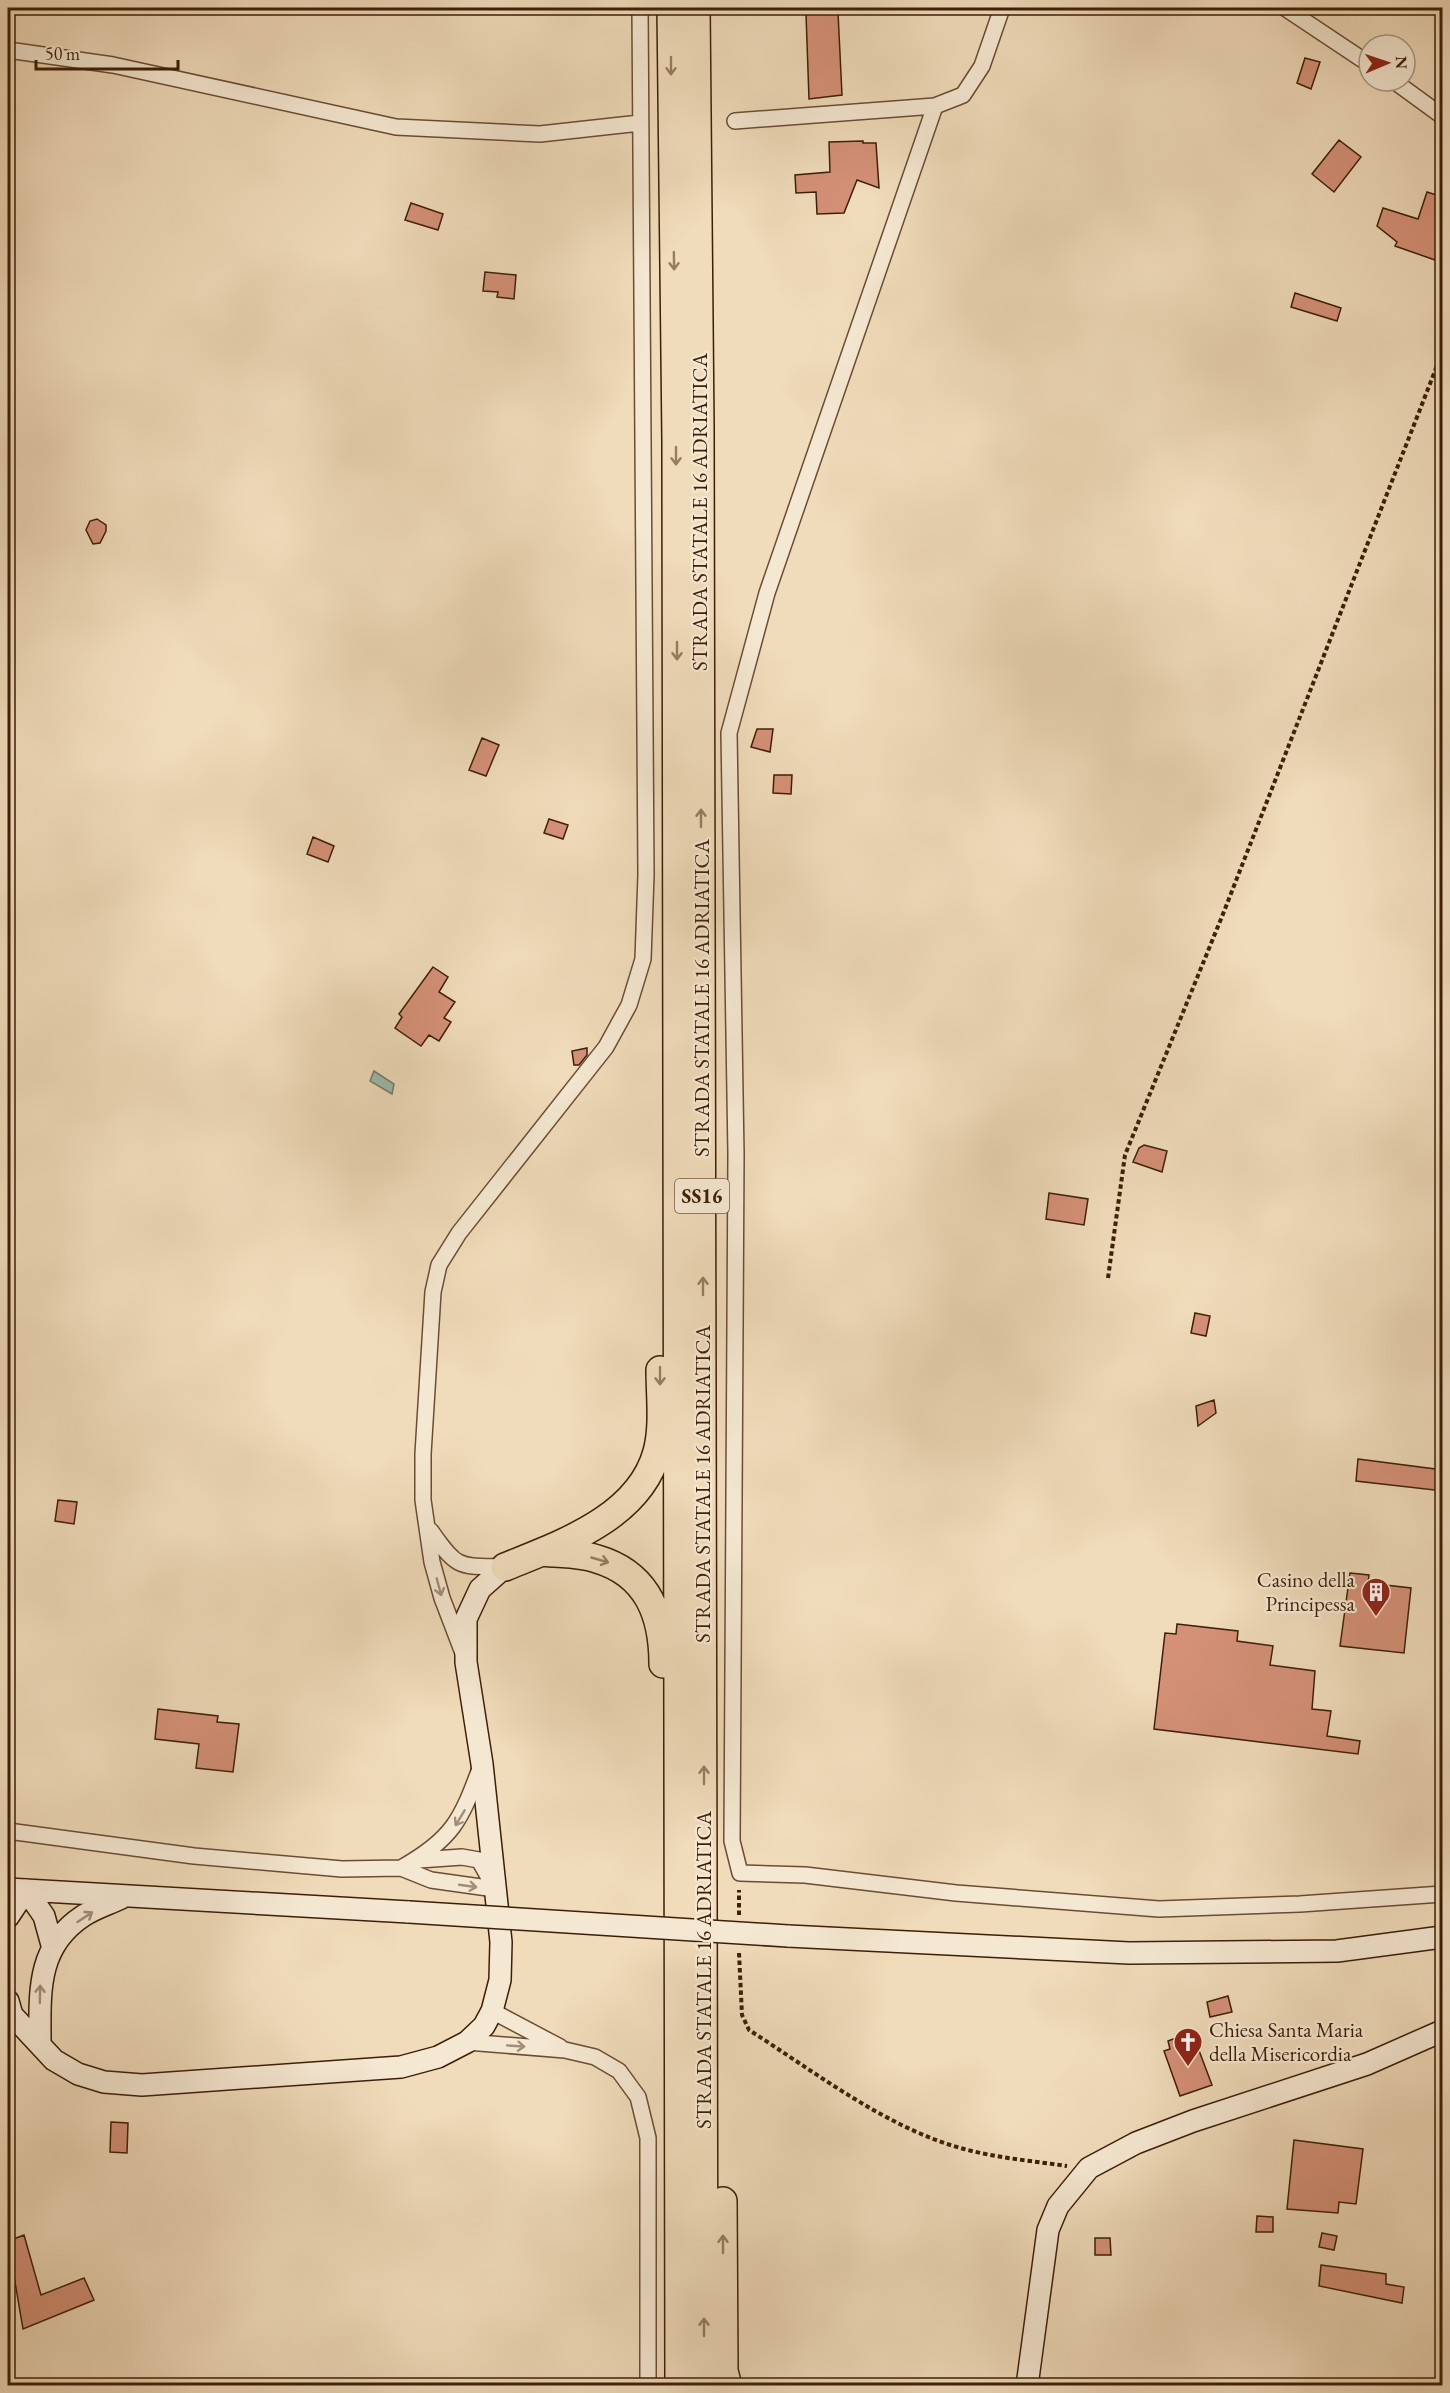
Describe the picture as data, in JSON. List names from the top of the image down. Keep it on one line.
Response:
{"streets":{"highway":["STRADA STATALE 16 ADRIATICA","SS16"]},"places":{"building":["Casino della Principessa"],"church":["Chiesa Santa Maria della Misericordia"]},"scale_bar":"50 m","north":"right"}
